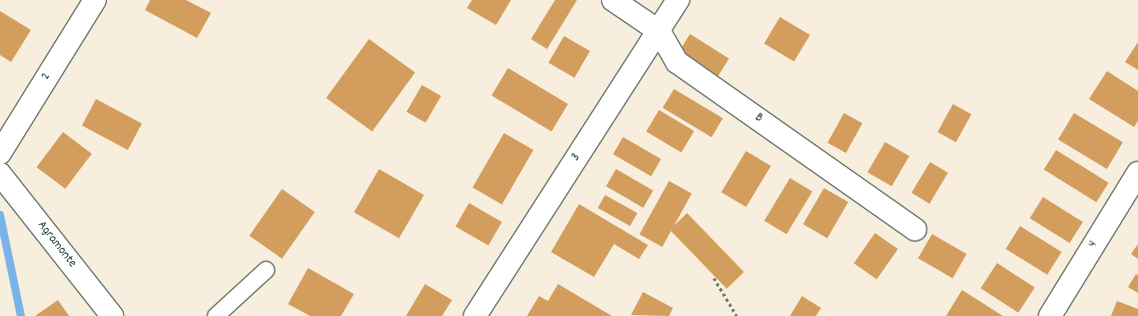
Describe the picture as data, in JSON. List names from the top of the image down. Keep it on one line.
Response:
{"streets":{"street":["2","B","3","Agramonte","4"]},"crossings":[["B","3"]]}
